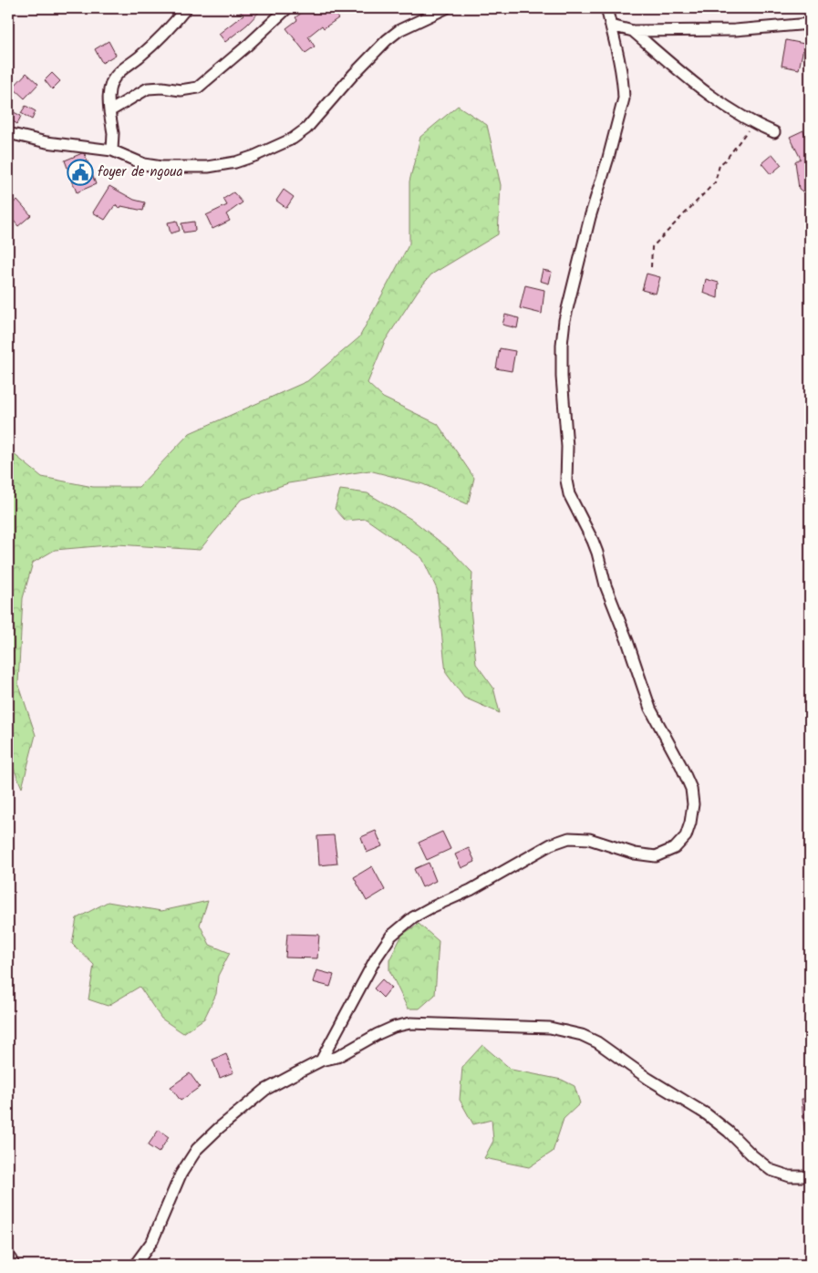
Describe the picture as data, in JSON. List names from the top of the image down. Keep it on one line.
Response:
{"places":{"public building":["foyer de ngoua"]}}
